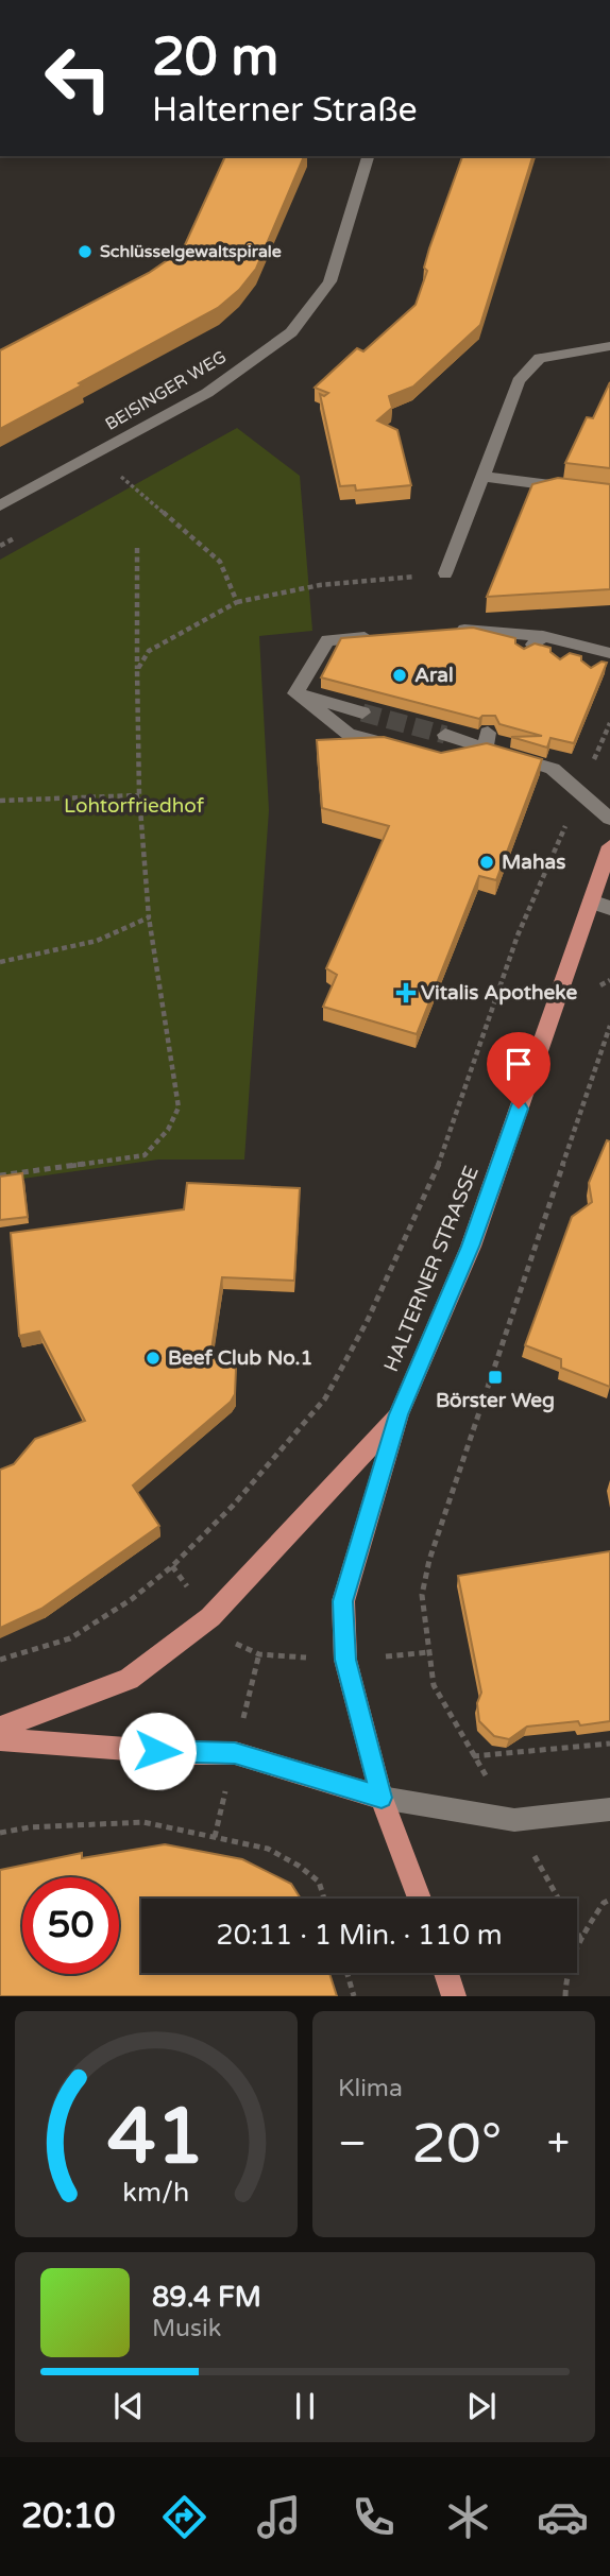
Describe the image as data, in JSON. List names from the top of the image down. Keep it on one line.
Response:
{"streets":{"main road":["HALTERNER STRASSE"],"street":["BEISINGER WEG"]},"parks":["Lohtorfriedhof"],"places":{"other":["Schlüsselgewaltspirale","Aral","Mahas","Beef Club No.1"],"health":["Vitalis Apotheke"],"transit":["Börster Weg"]},"page":{"turn":["20 m","Halterner Straße"],"limit":"50","trip":"20:11 · 1 Min. · 110 m","tile":"Klima","heat":["−","20°","+"],"song":["89.4 FM","Musik"],"tabs":"20:10","gauge":["41","km/h"]}}
